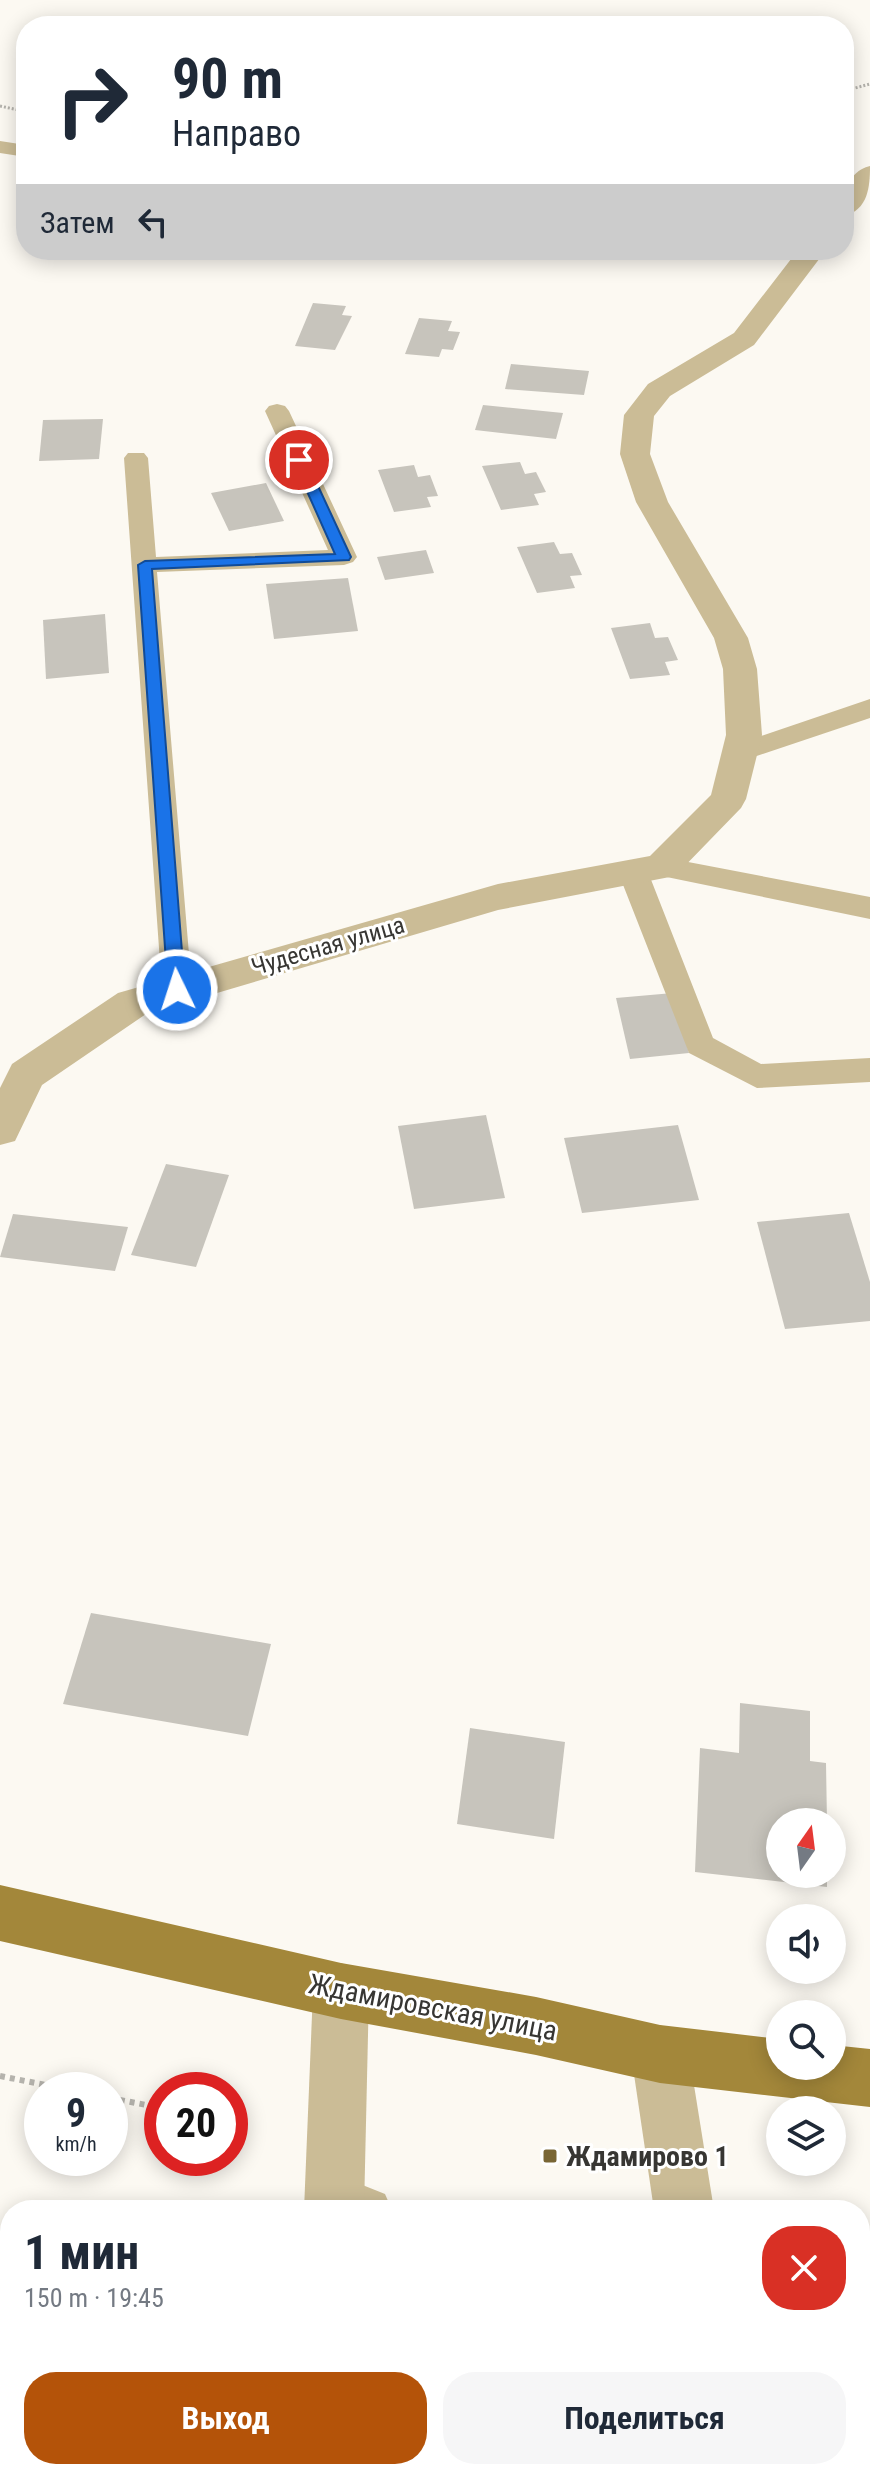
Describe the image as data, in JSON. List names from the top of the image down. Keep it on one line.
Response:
{"streets":{"main road":["Ждамировская улица"],"street":["Чудесная улица"]},"places":{"transit":["Ждамирово 1"]},"north":"top","page":{"turn":["90 m","Направо"],"then":"Затем","speed":"9 km/h","limit":"20","heading":["1 мин","150 m · 19:45"],"buttons":["Выход","Поделиться"]}}
